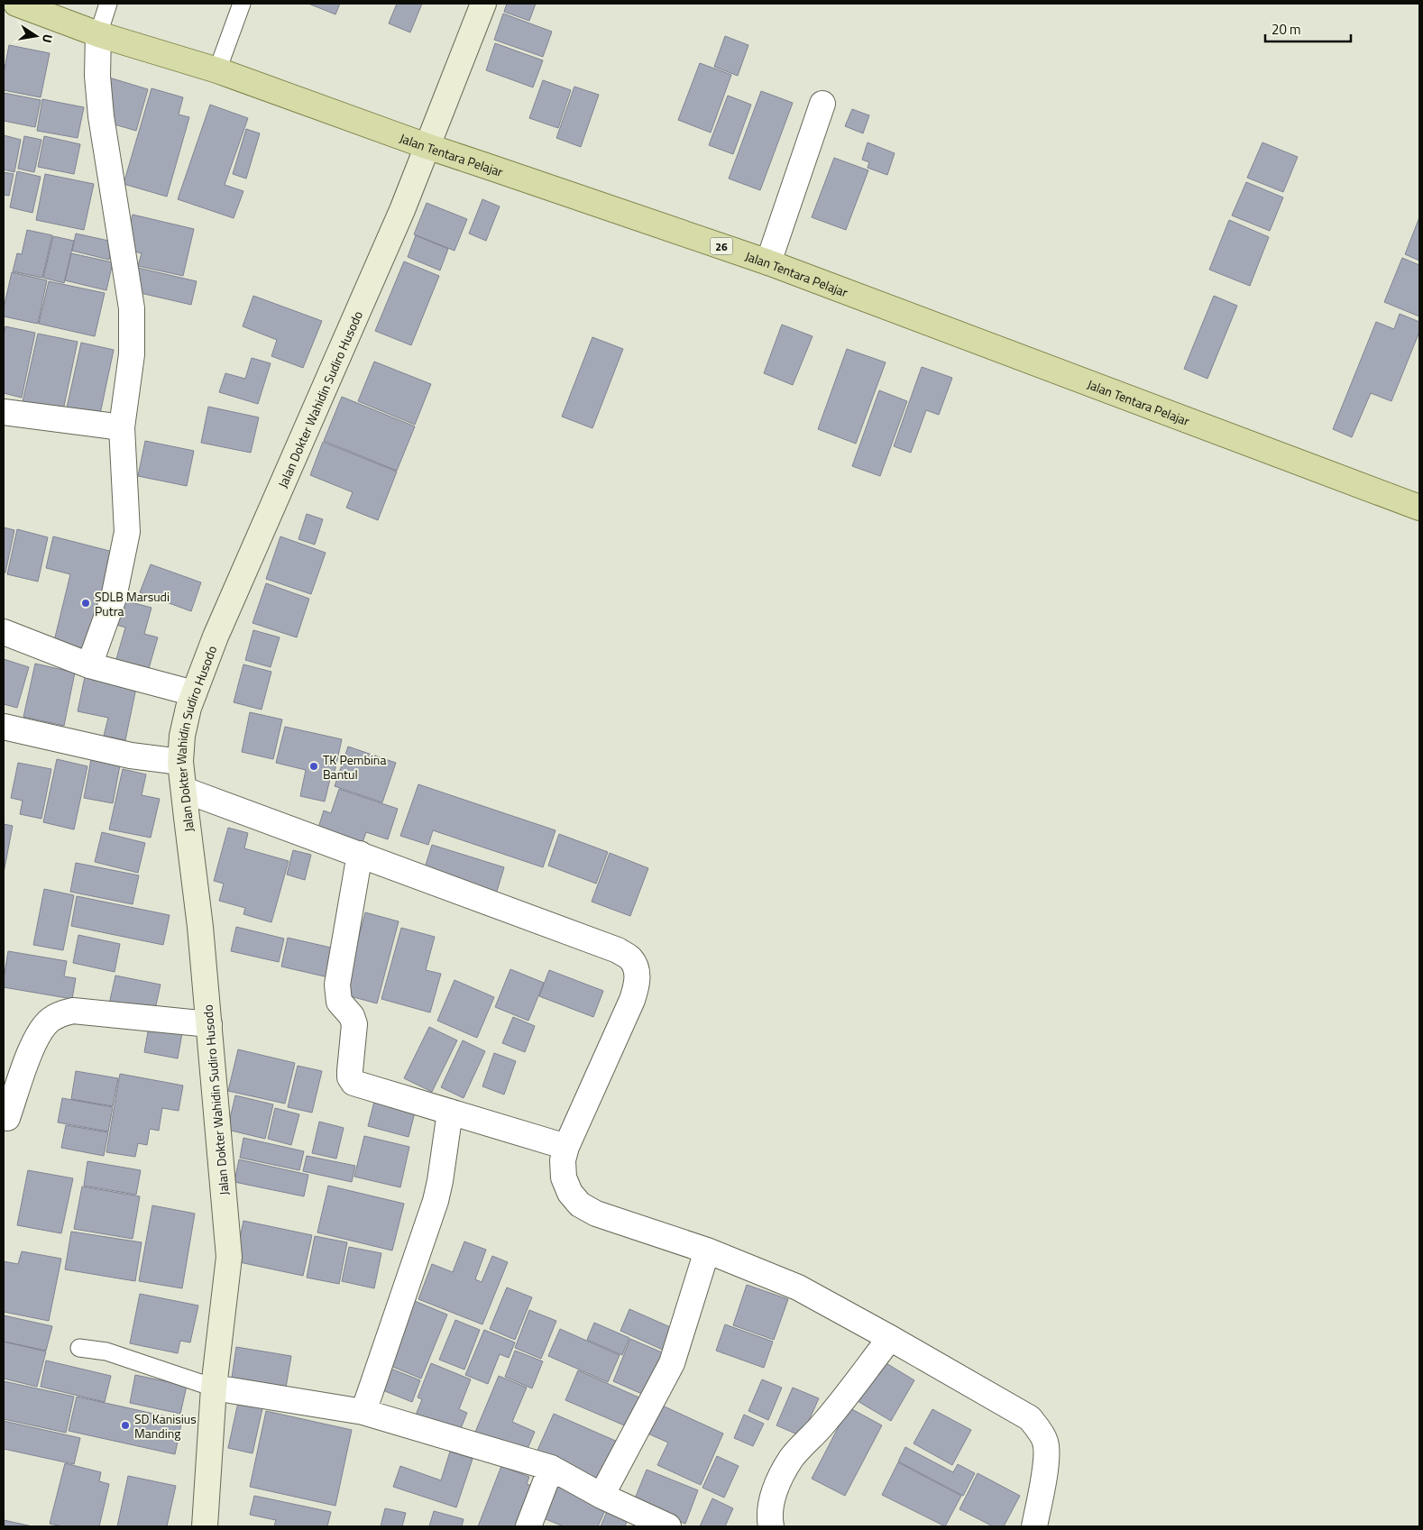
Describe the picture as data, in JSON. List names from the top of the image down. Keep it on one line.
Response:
{"streets":{"main road":["Jalan Tentara Pelajar","26","Jalan Dokter Wahidin Sudiro Husodo"]},"crossings":[["Jalan Tentara Pelajar","Jalan Dokter Wahidin Sudiro Husodo"]],"places":["SDLB Marsudi Putra","TK Pembina Bantul","SD Kanisius Manding"],"scale_bar":"20 m","north":"right"}
